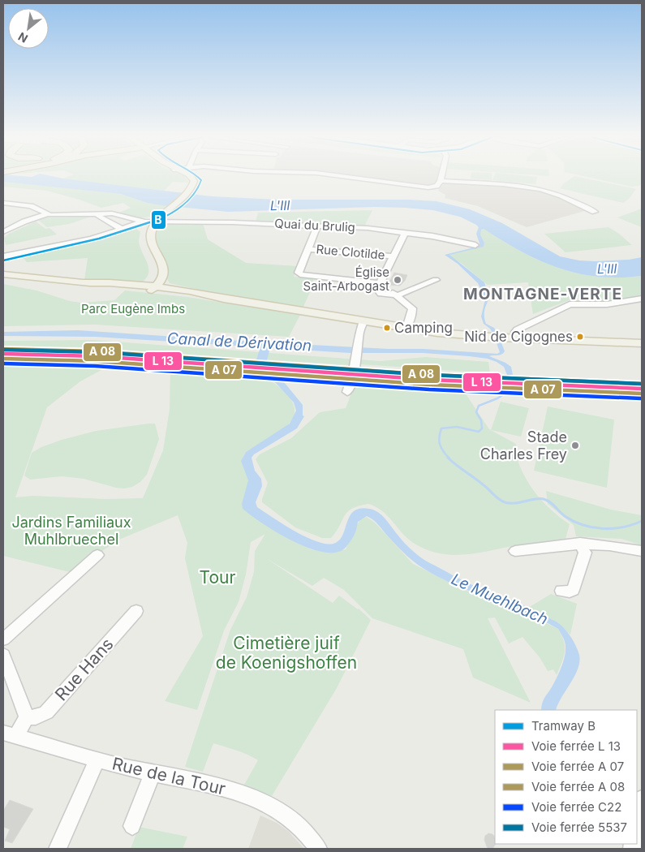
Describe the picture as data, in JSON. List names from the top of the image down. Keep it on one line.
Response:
{"streets":{"street":["Quai du Brulig","Rue Clotilde","Rue Hans","Rue de la Tour"]},"districts":["MONTAGNE-VERTE"],"water":["L'Ill","Canal de Dérivation","Le Muehlbach"],"parks":["Parc Eugène Imbs","Jardins Familiaux Muhlbruechel","Tour","Cimetière juif de Koenigshoffen"],"places":["Église Saint-Arbogast","Camping","Nid de Cigognes","Stade Charles Frey"],"lines":["tram line B","rail line 5537","rail line C22"],"legend":["Tramway B","Voie ferrée L 13","Voie ferrée A 07","Voie ferrée A 08","Voie ferrée C22","Voie ferrée 5537"],"north":"bottom left"}
